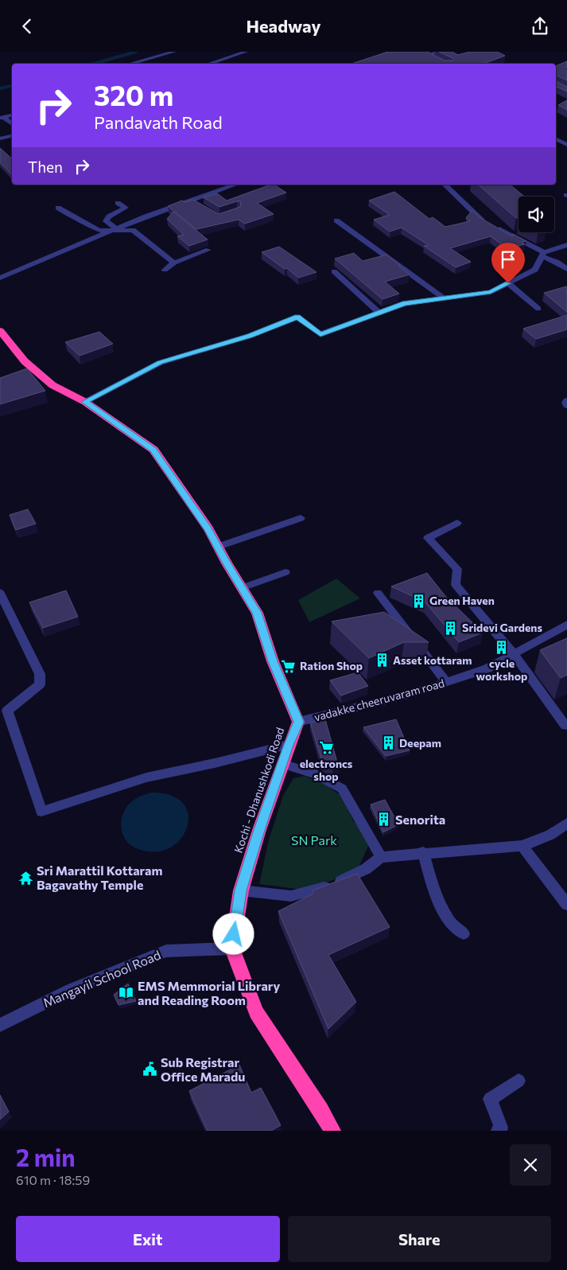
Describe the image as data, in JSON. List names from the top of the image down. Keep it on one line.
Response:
{"streets":{"highway":["Kochi - Dhanushkodi Road"],"street":["vadakke cheeruvaram road","Mangayil School Road"]},"crossings":[["vadakke cheeruvaram road","Kochi - Dhanushkodi Road"],["Kochi - Dhanushkodi Road","Mangayil School Road"]],"parks":["SN Park"],"places":{"building":["Green Haven","Sridevi Gardens","cycle workshop","Asset kottaram","Deepam","Senorita"],"supermarket":["Ration Shop","electroncs shop"],"temple":["Sri Marattil Kottaram Bagavathy Temple"],"library":["EMS Memmorial Library and Reading Room"],"public building":["Sub Registrar Office Maradu"]},"page":{"header":"Headway","turn":["320 m","Pandavath Road"],"then":"Then","heading":["2 min","610 m · 18:59"],"buttons":["Exit","Share"]}}
